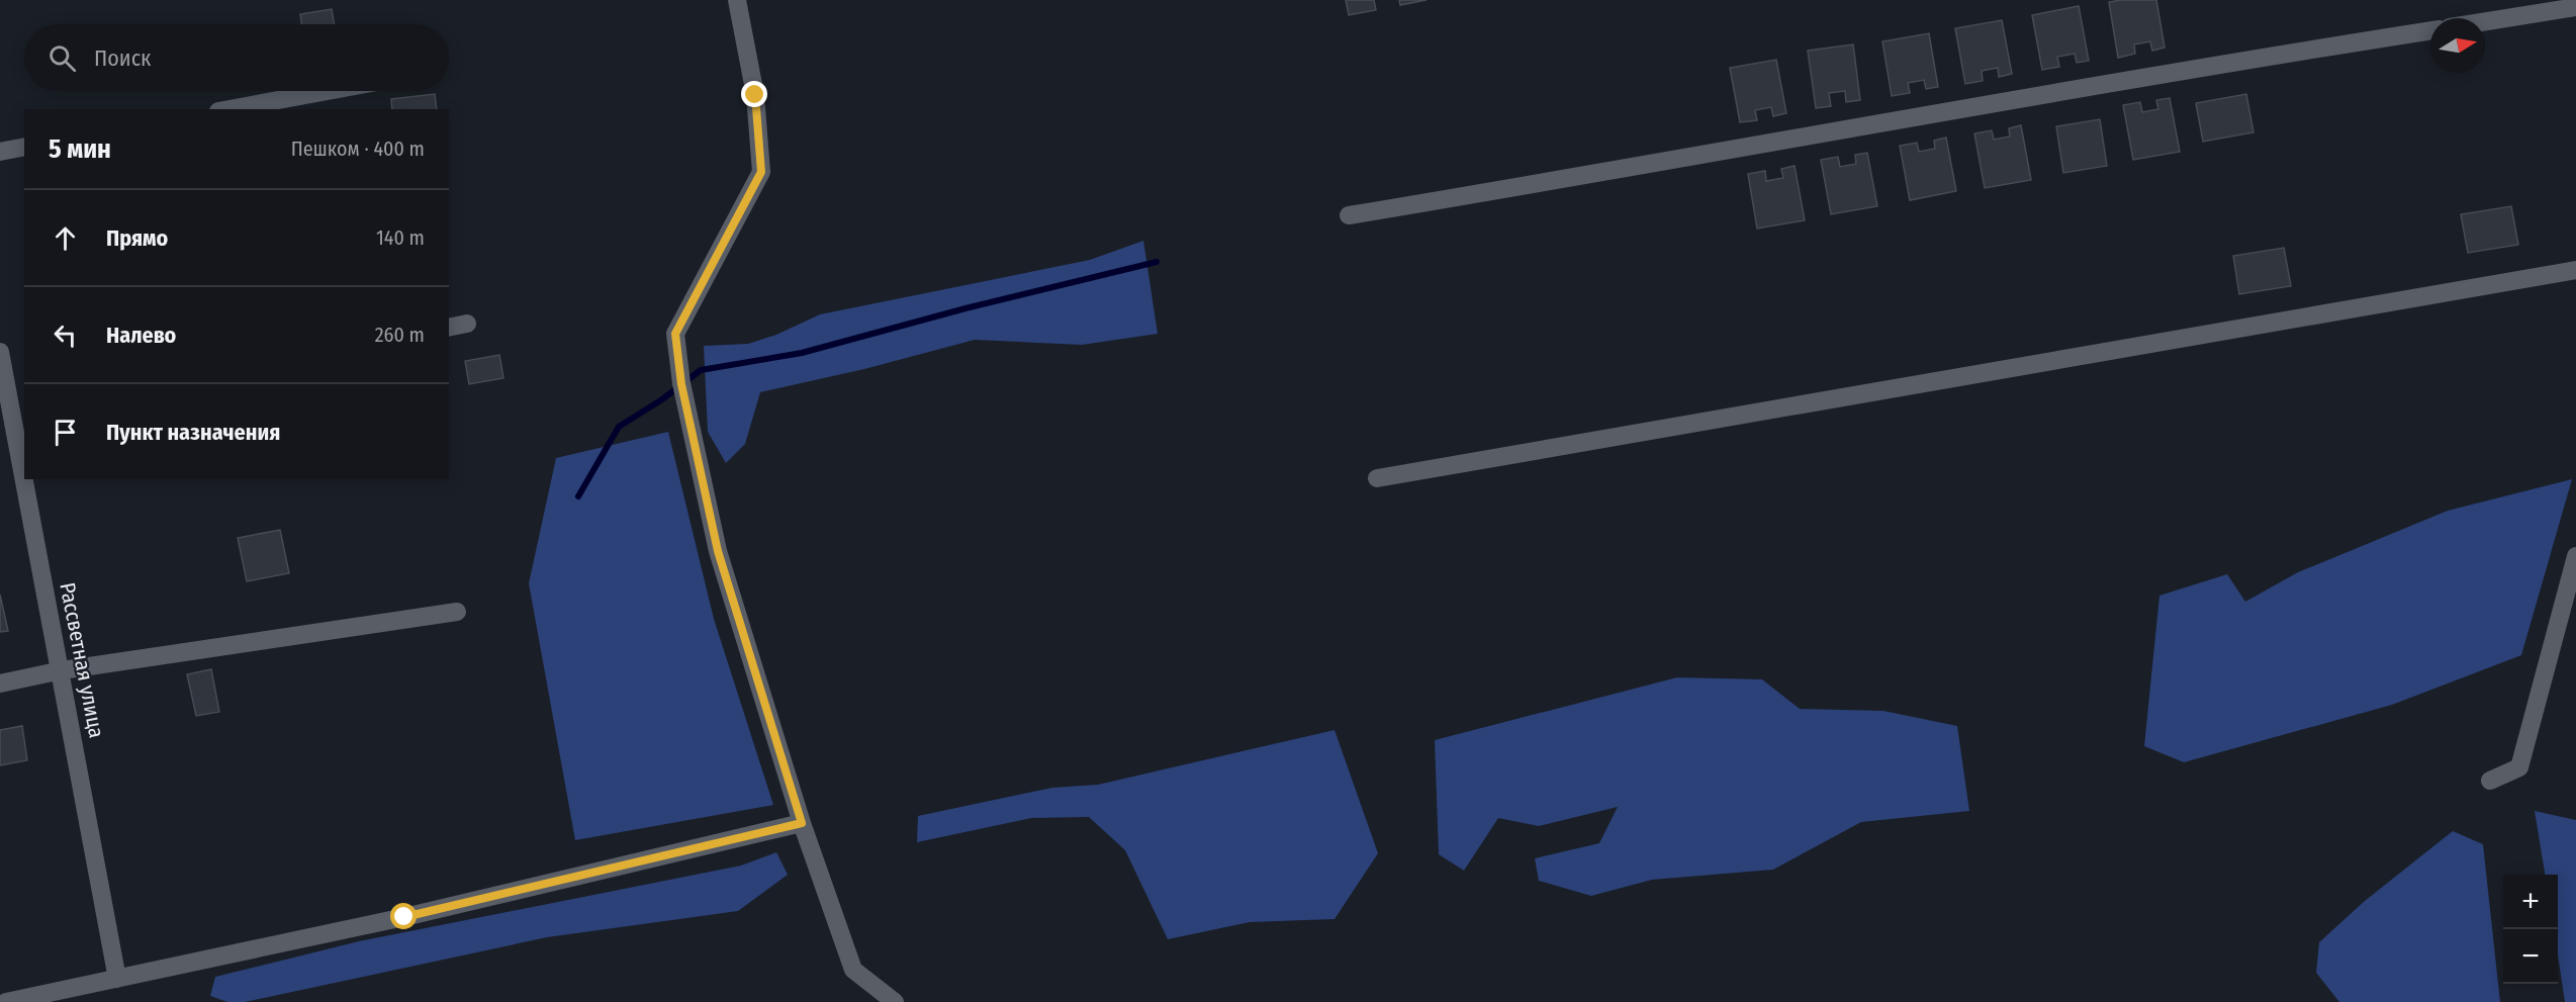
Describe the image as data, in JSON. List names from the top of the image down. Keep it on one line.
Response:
{"streets":{"street":["Рассветная улица"]},"north":"right","page":{"search":"Поиск","heading":["5 мин","Пешком · 400 m"],"list":[["Прямо","140 m"],["Налево","260 m"],"Пункт назначения"],"map_buttons":["+","−"]}}
